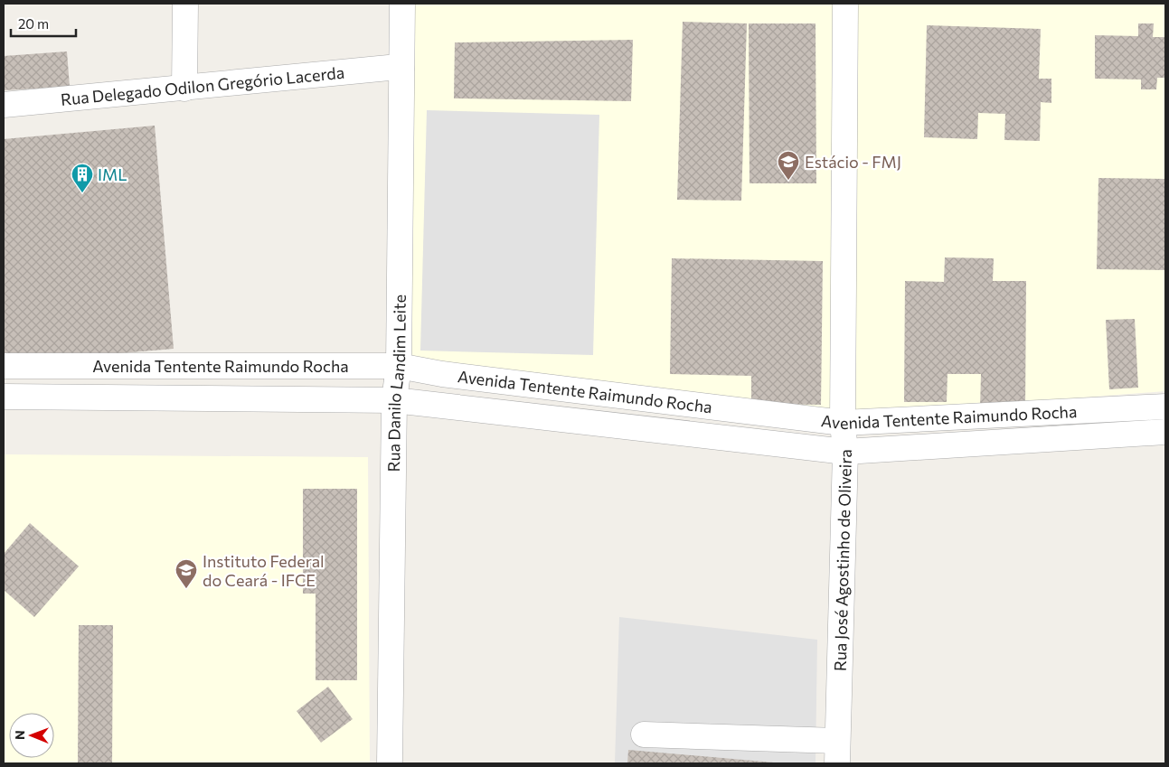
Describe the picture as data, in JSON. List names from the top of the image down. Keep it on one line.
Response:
{"streets":{"street":["Rua Delegado Odilon Gregório Lacerda","Avenida Tentente Raimundo Rocha","Rua Danilo Landim Leite","Rua José Agostinho de Oliveira"]},"crossings":[["Rua Delegado Odilon Gregório Lacerda","Rua Danilo Landim Leite"],["Avenida Tentente Raimundo Rocha","Rua Danilo Landim Leite"],["Avenida Tentente Raimundo Rocha","Rua José Agostinho de Oliveira"]],"places":{"school or university":["Estácio - FMJ","Instituto Federal do Ceará - IFCE"],"building":["IML"]},"scale_bar":"20 m","north":"left"}
